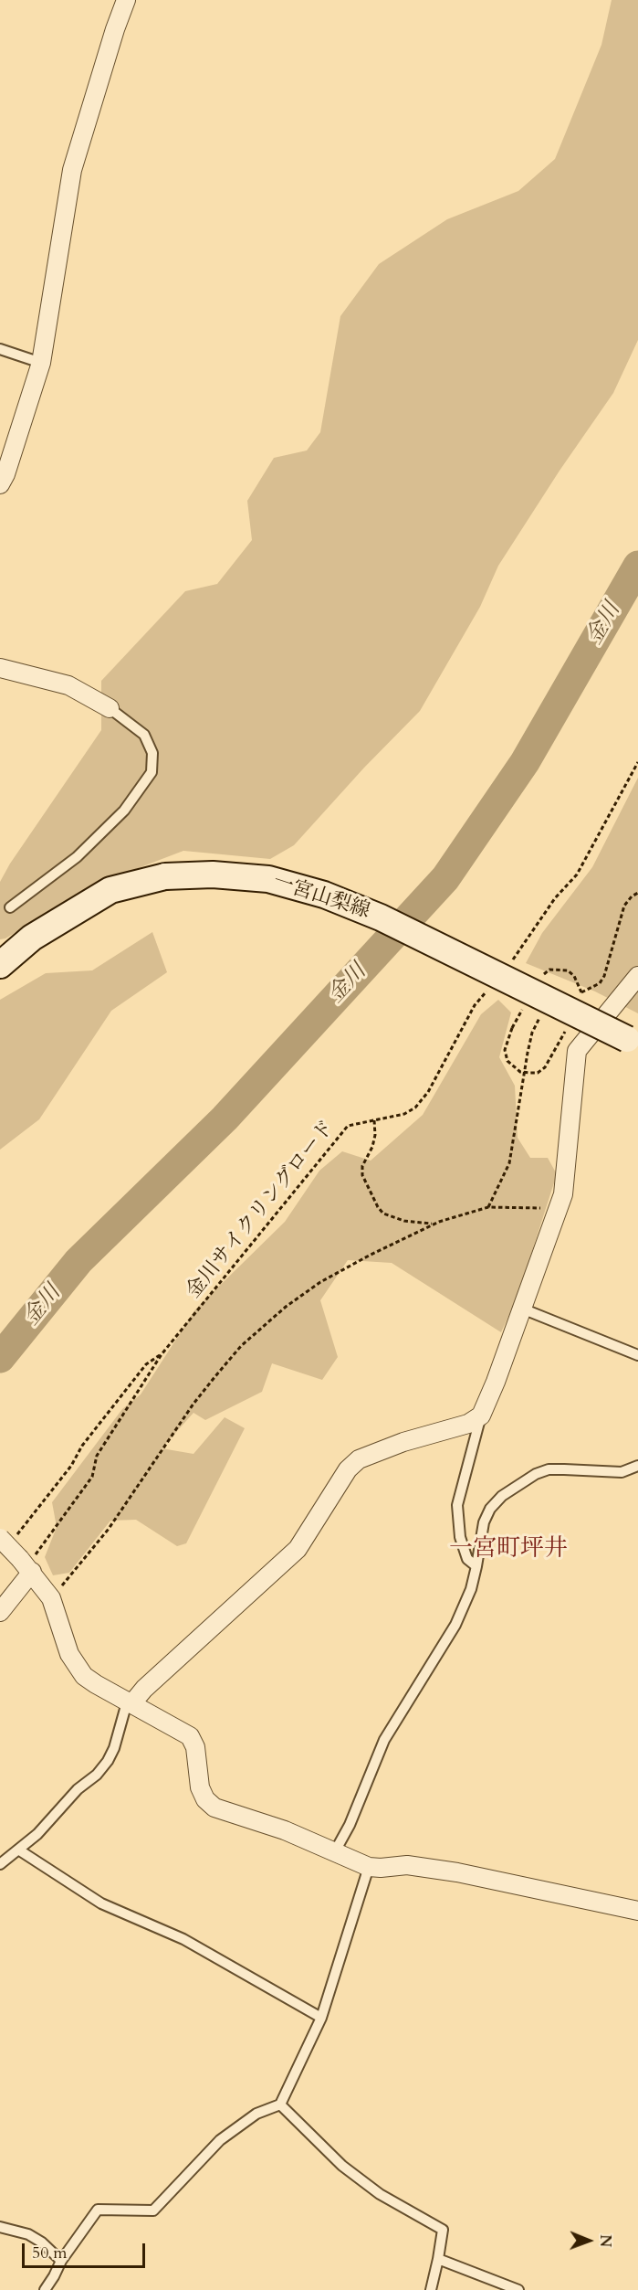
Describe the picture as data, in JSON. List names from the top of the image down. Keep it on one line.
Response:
{"streets":{"main road":["一宮山梨線"],"path":["金川サイクリングロード"]},"districts":["一宮町坪井"],"water":["金川"],"scale_bar":"50 m","north":"right"}
